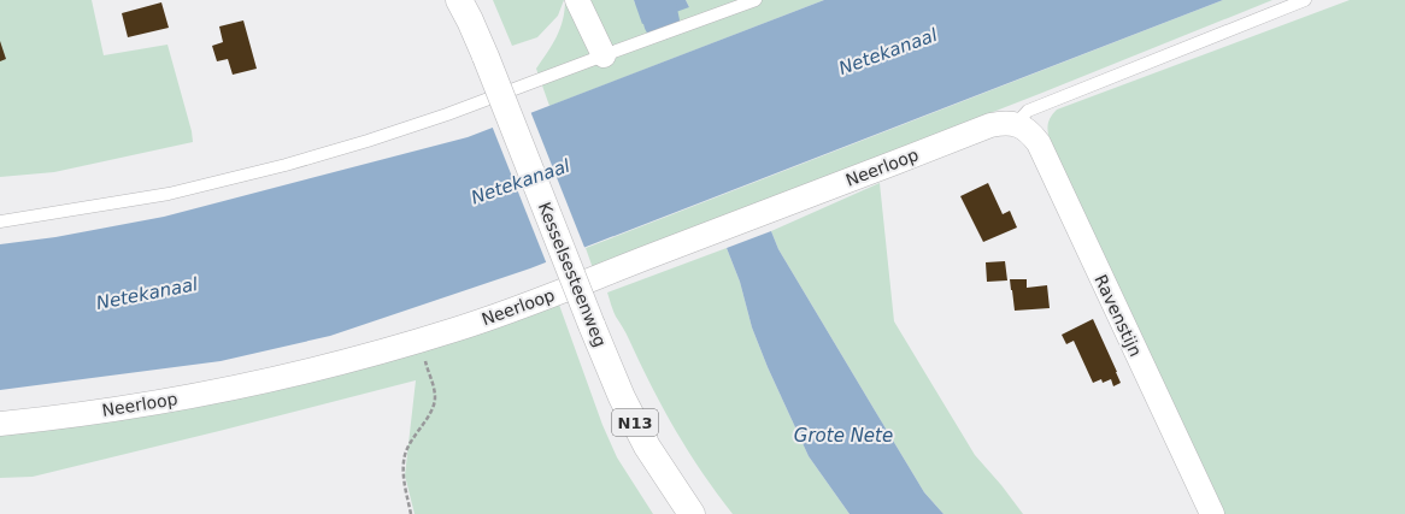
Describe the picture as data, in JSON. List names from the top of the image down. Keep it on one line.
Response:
{"streets":{"main road":["Kesselsesteenweg","N13"],"street":["Neerloop","Ravenstijn"]},"crossings":[["Neerloop","Ravenstijn"]],"water":["Netekanaal","Grote Nete"]}
